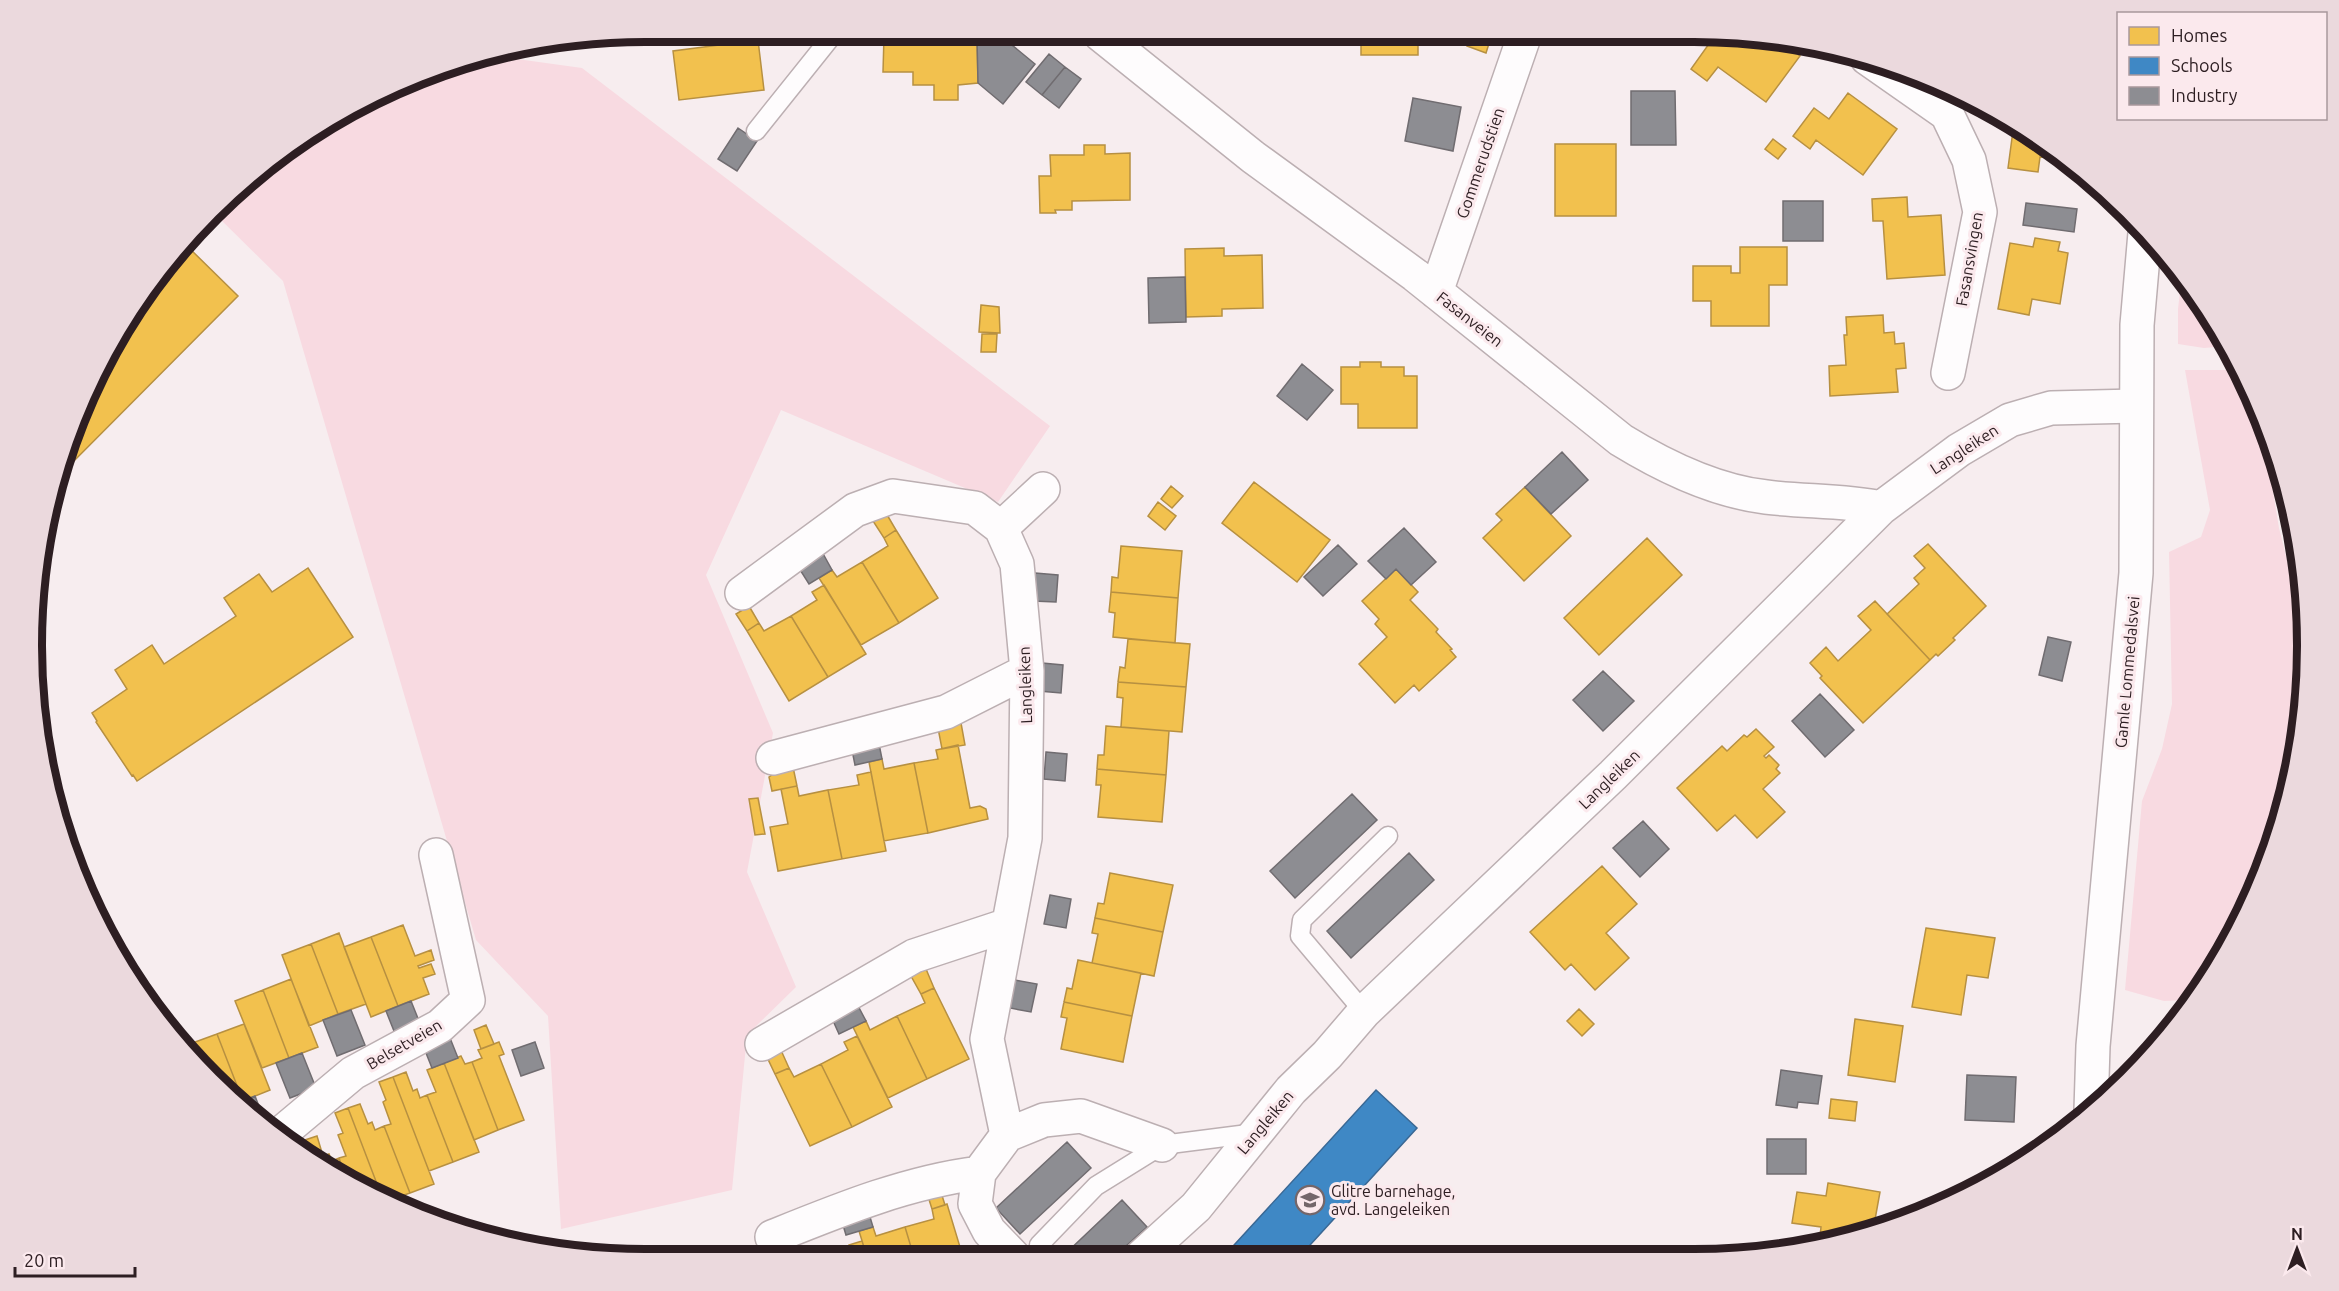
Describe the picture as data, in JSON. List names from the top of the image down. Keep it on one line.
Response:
{"streets":{"street":["Gommerudstien","Fasansvingen","Fasanveien","Langleiken","Gamle Lommedalsvei","Belsetveien"]},"crossings":[["Gommerudstien","Fasanveien"],["Fasanveien","Langleiken"],["Langleiken","Gamle Lommedalsvei"]],"places":{"school or university":["Glitre barnehage, avd. Langeleiken"]},"legend":["Homes","Schools","Industry"],"scale_bar":"20 m","north":"top"}
